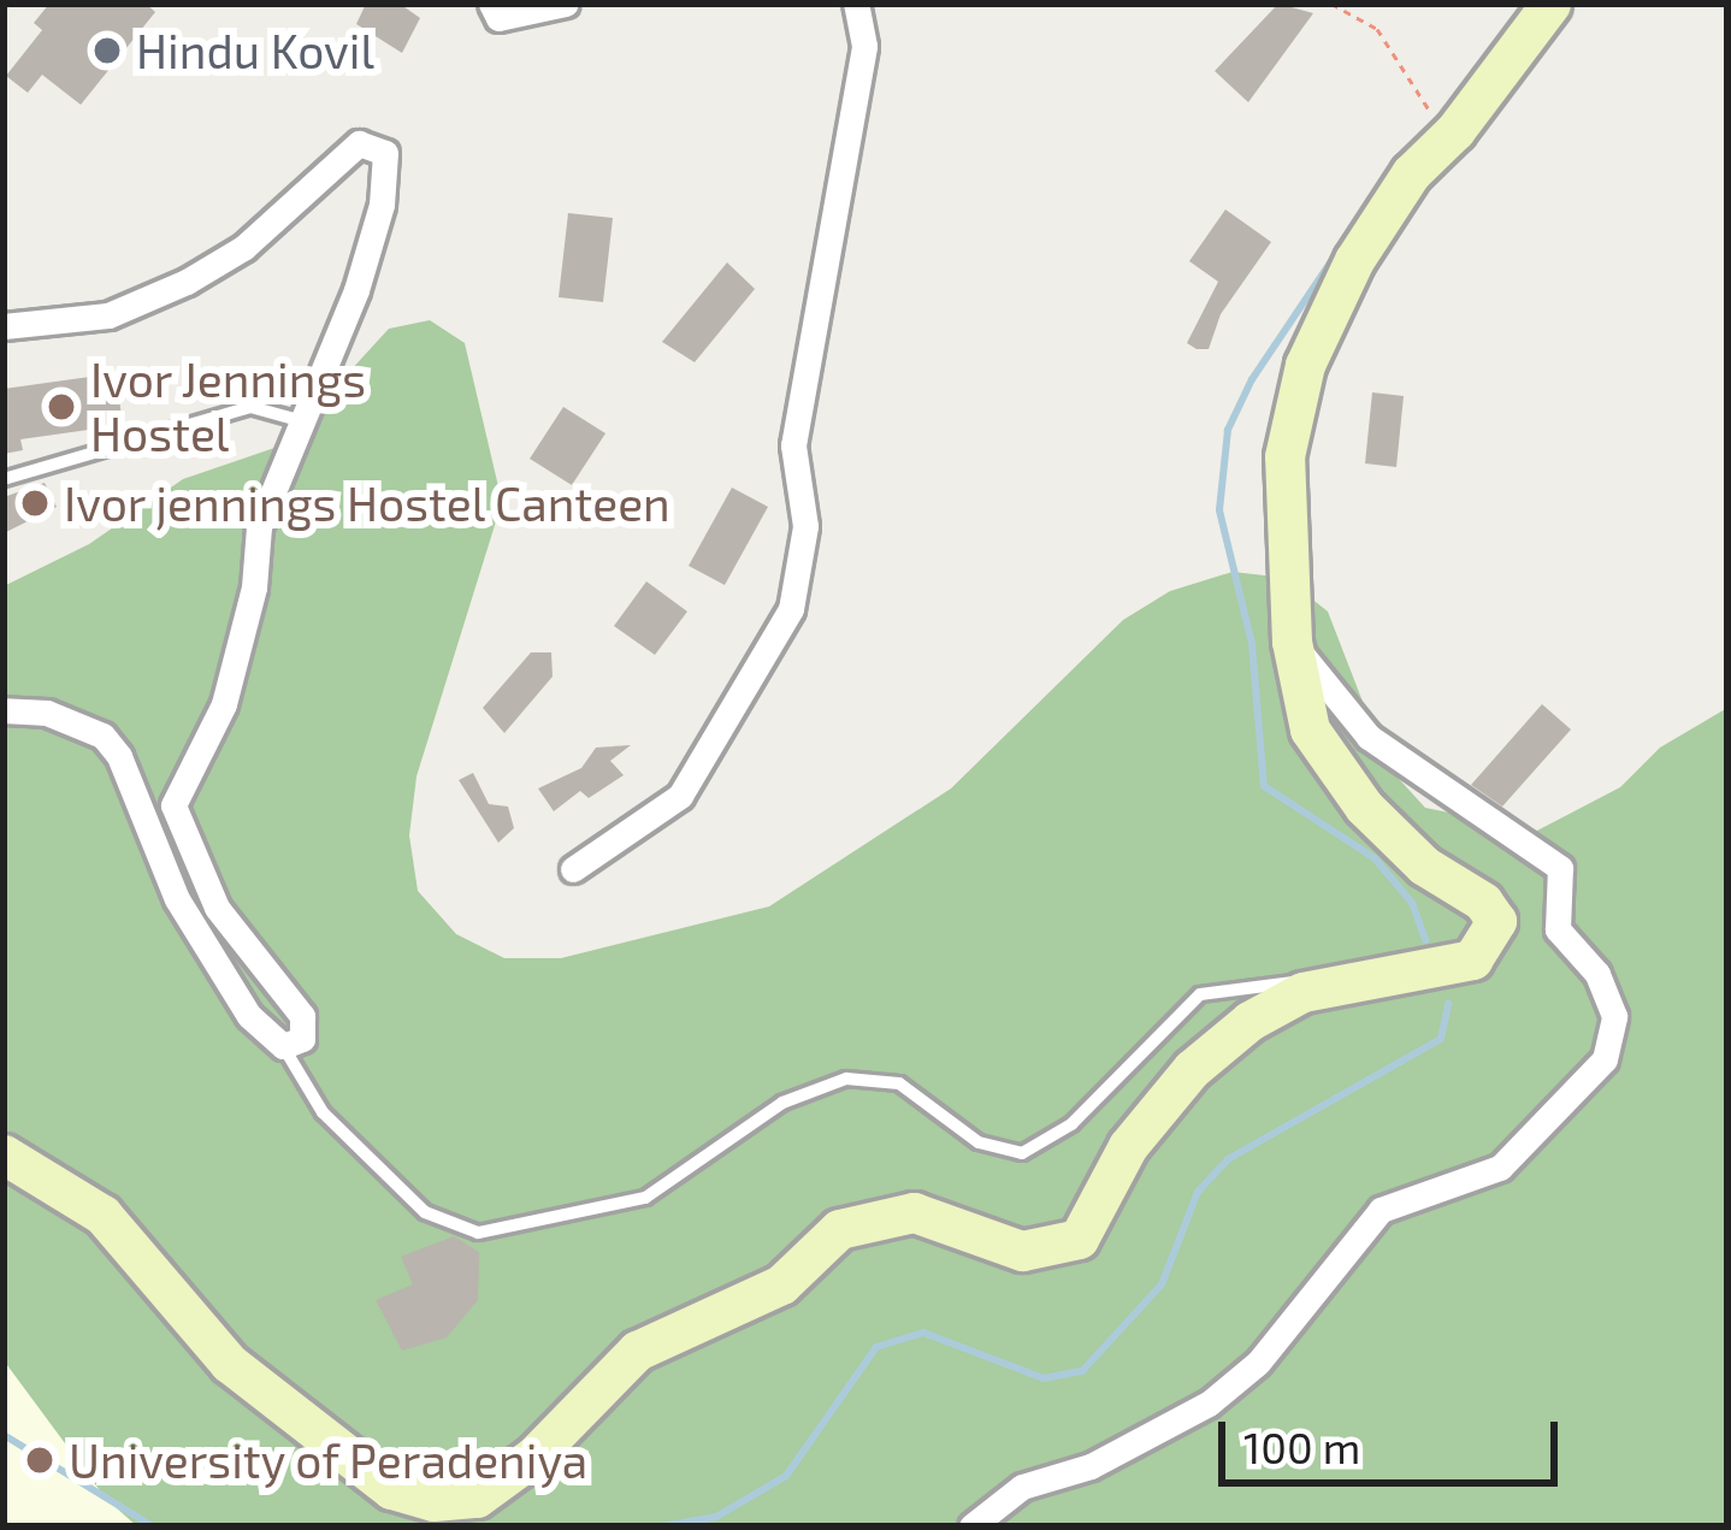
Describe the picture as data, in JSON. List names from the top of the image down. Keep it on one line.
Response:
{"places":["Hindu Kovil","Ivor Jennings Hostel","Ivor jennings Hostel Canteen","University of Peradeniya"],"scale_bar":"100 m"}
